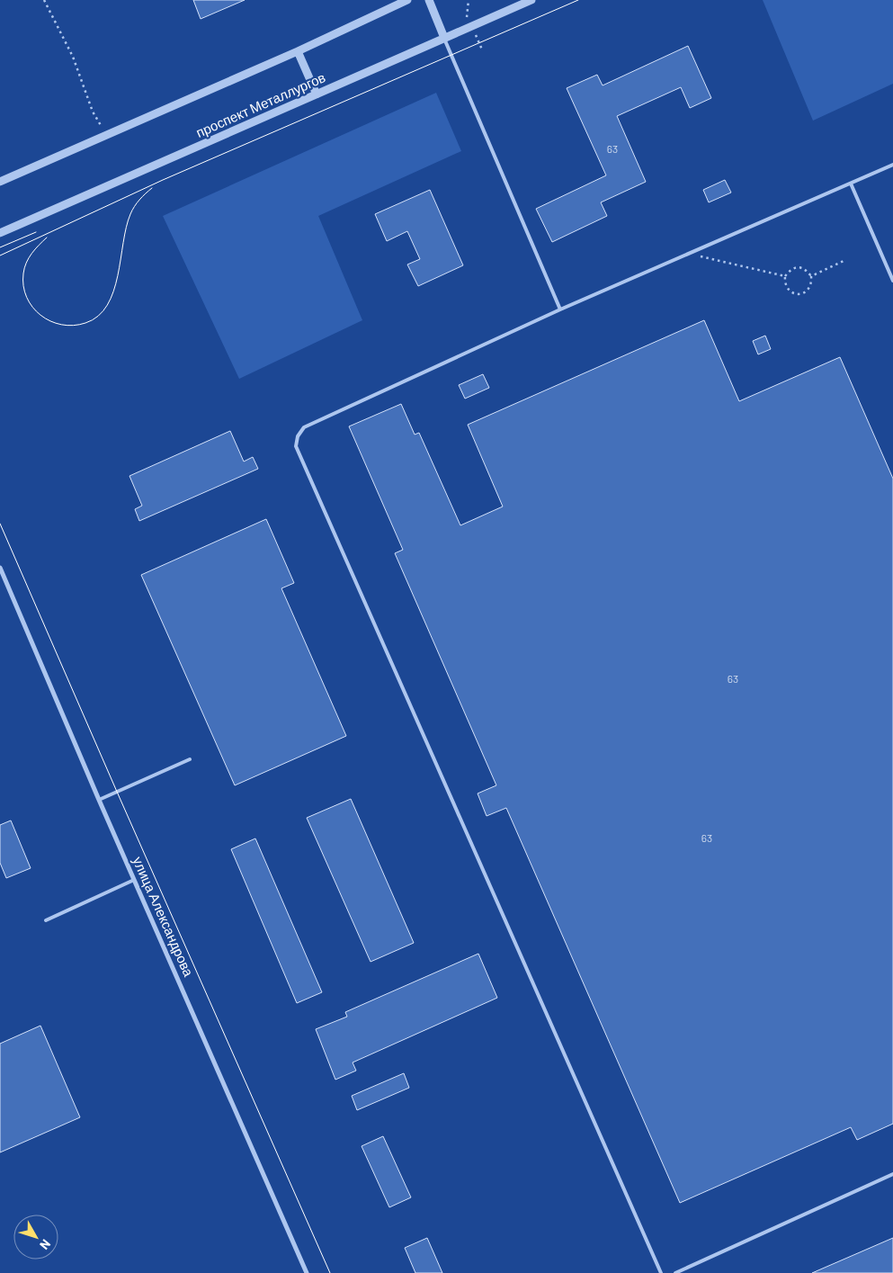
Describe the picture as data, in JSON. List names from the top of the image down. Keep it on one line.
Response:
{"streets":{"street":["проспект Металлургов","улица Александрова"]},"house_numbers":["63","63","63"],"north":"bottom right"}
